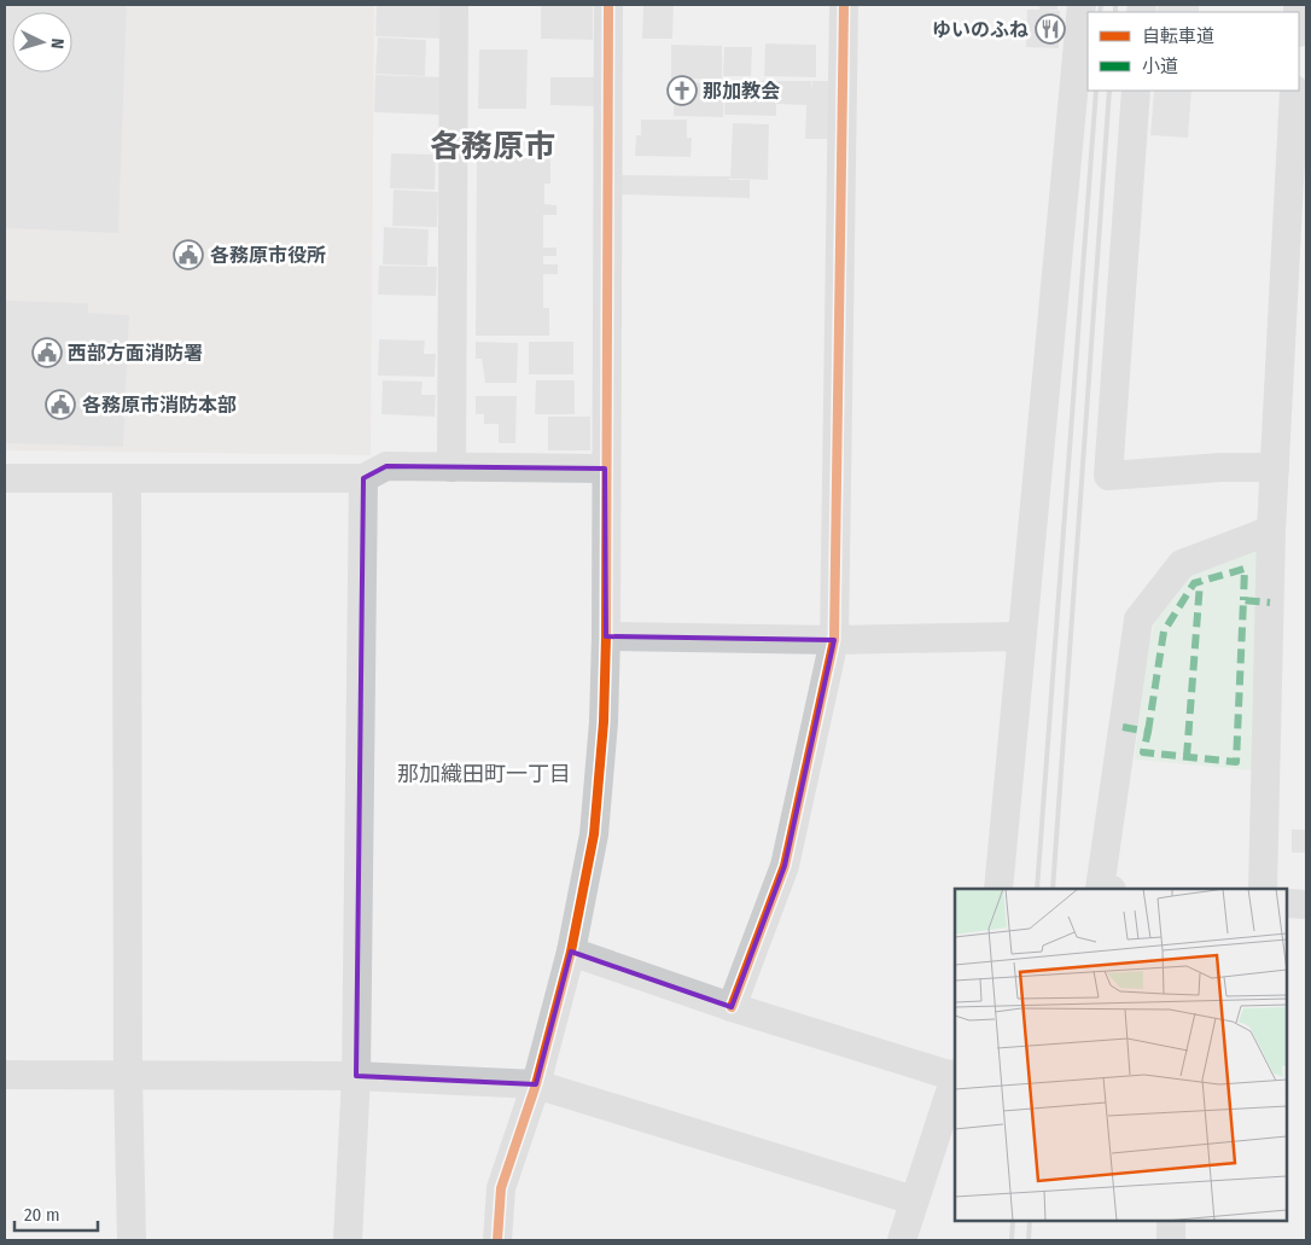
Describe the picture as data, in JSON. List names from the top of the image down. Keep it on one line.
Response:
{"districts":["各務原市","那加織田町一丁目"],"places":{"restaurant":["ゆいのふね"],"church":["那加教会"],"public building":["各務原市役所","西部方面消防署","各務原市消防本部"]},"legend":["自転車道","小道"],"scale_bar":"20 m","north":"right"}
